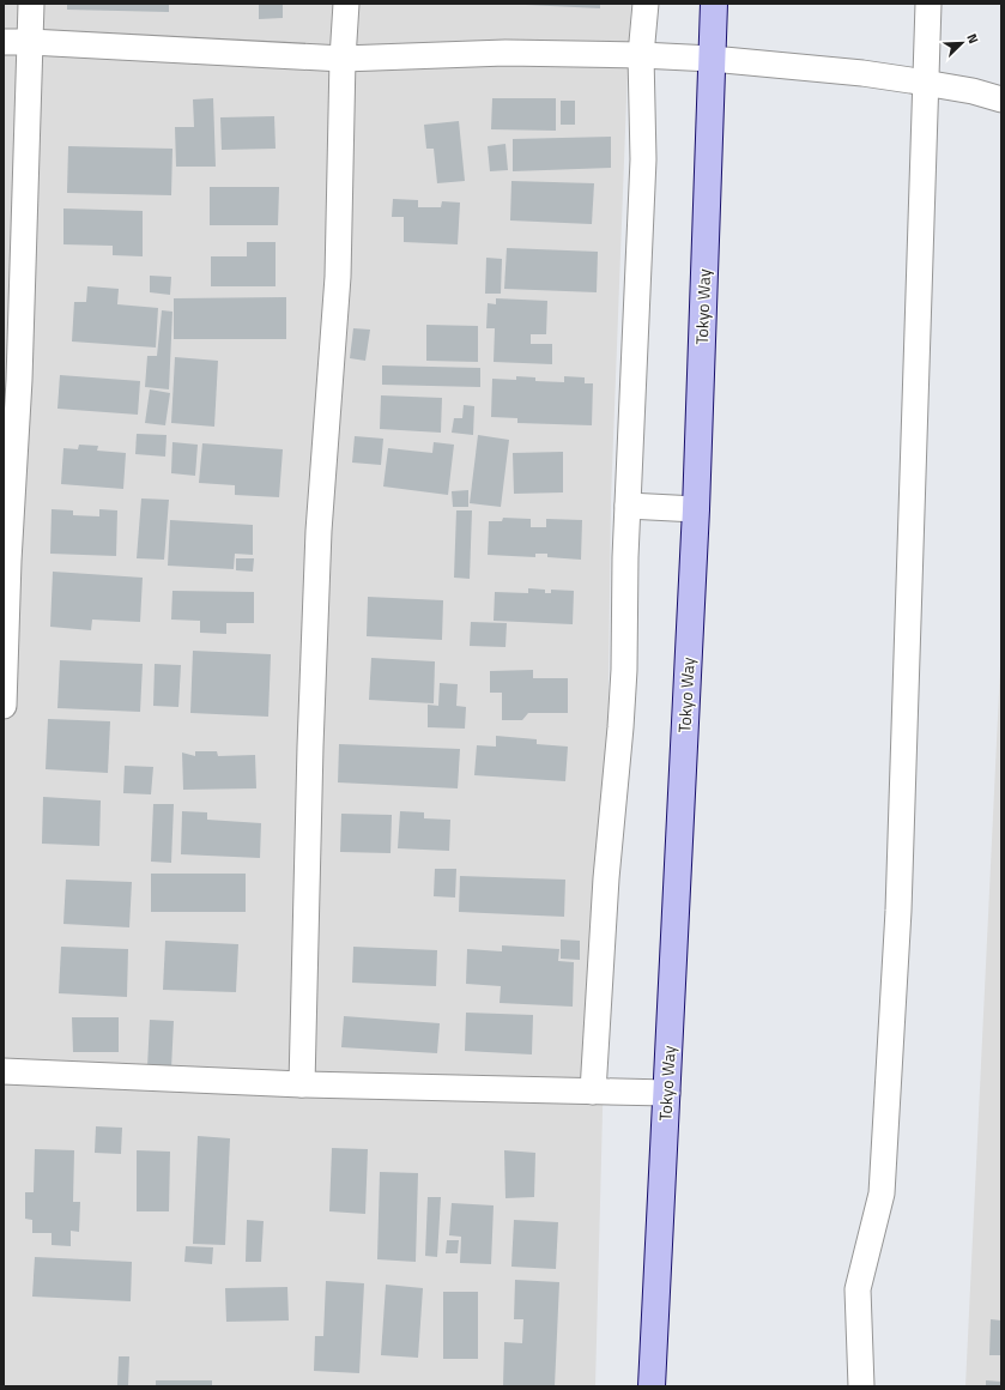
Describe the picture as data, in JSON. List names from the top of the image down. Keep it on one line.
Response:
{"streets":{"main road":["Tokyo Way"]},"north":"top right"}
